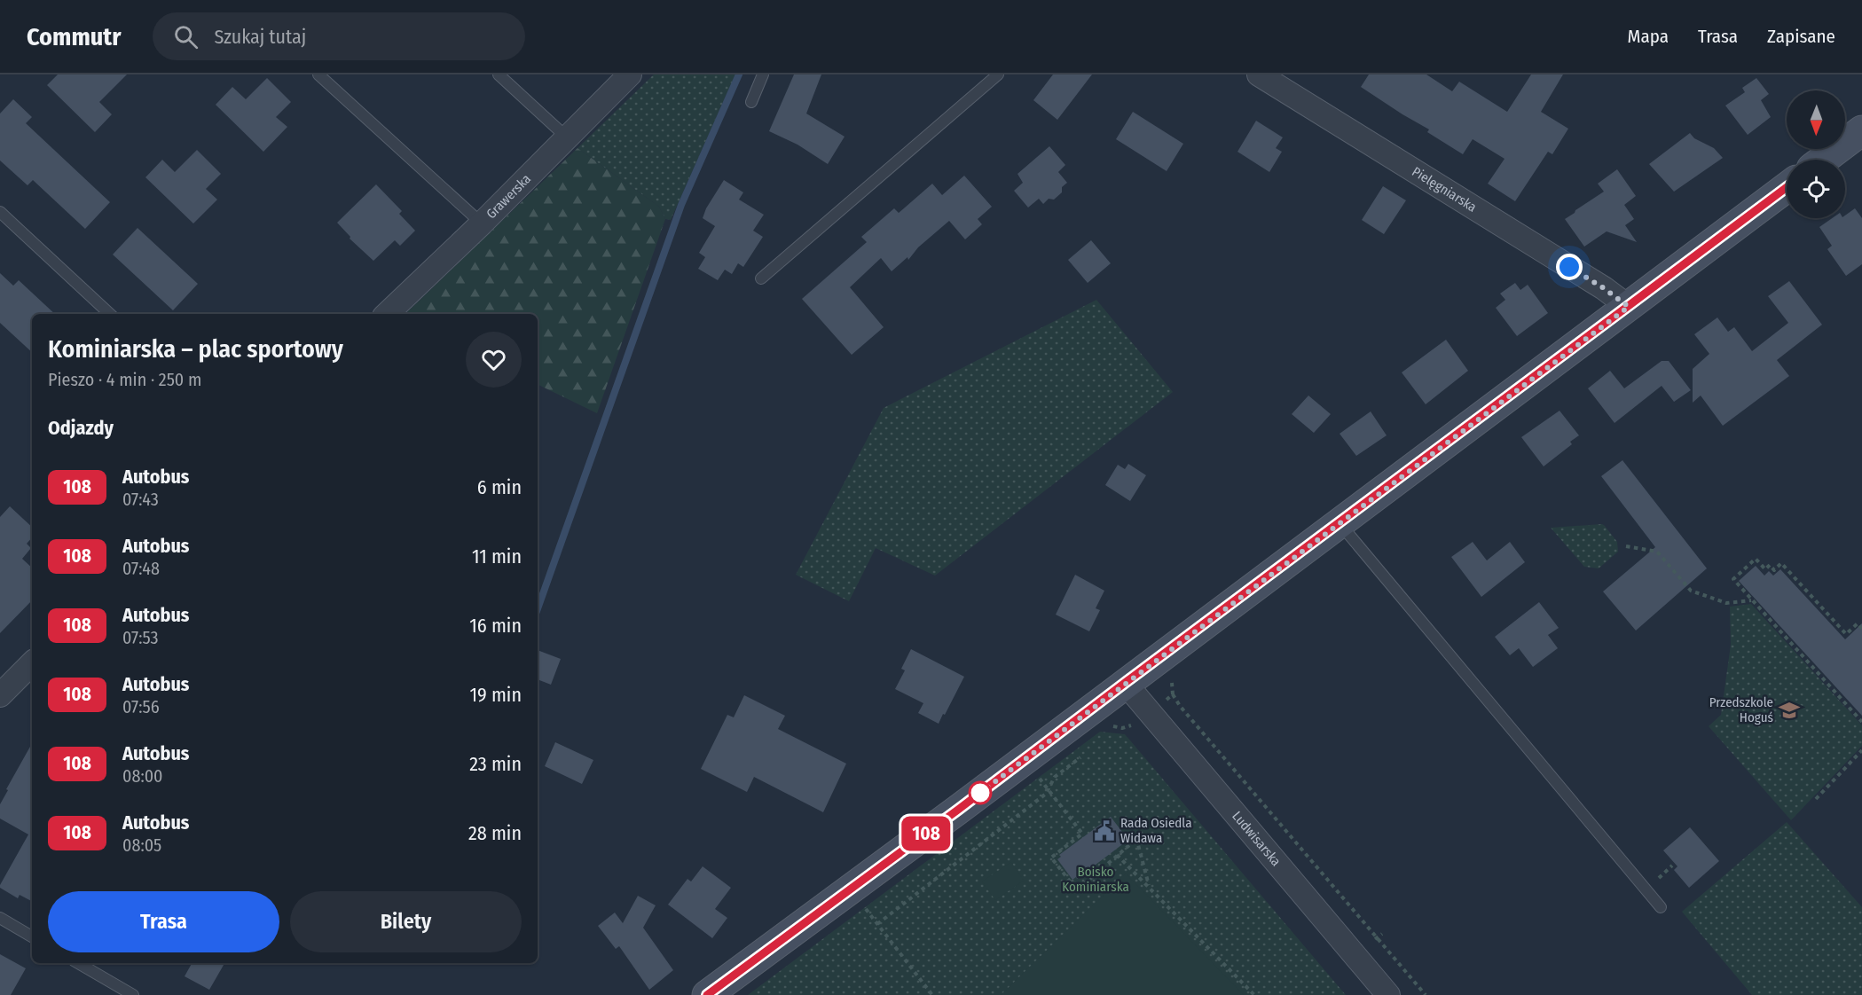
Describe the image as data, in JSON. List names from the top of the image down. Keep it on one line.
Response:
{"streets":{"street":["Pielęgniarska","Grawerska","Ludwisarska"]},"parks":["Boisko Kominiarska"],"places":{"school or university":["Przedszkole Hoguś"],"public building":["Rada Osiedla Widawa"]},"lines":["bus line 108"],"north":"bottom","page":{"header":"Commutr","search":"Szukaj tutaj","nav":["Mapa","Trasa","Zapisane"],"on_map":"108","heading":[["Kominiarska – plac sportowy","Pieszo · 4 min · 250 m"],"Odjazdy"],"list":[{"mark":"108","name":"Autobus","note":"07:43","value":"6 min"},{"mark":"108","name":"Autobus","note":"07:48","value":"11 min"},{"mark":"108","name":"Autobus","note":"07:53","value":"16 min"},{"mark":"108","name":"Autobus","note":"07:56","value":"19 min"},{"mark":"108","name":"Autobus","note":"08:00","value":"23 min"},{"mark":"108","name":"Autobus","note":"08:05","value":"28 min"}],"buttons":["Trasa","Bilety"]}}
